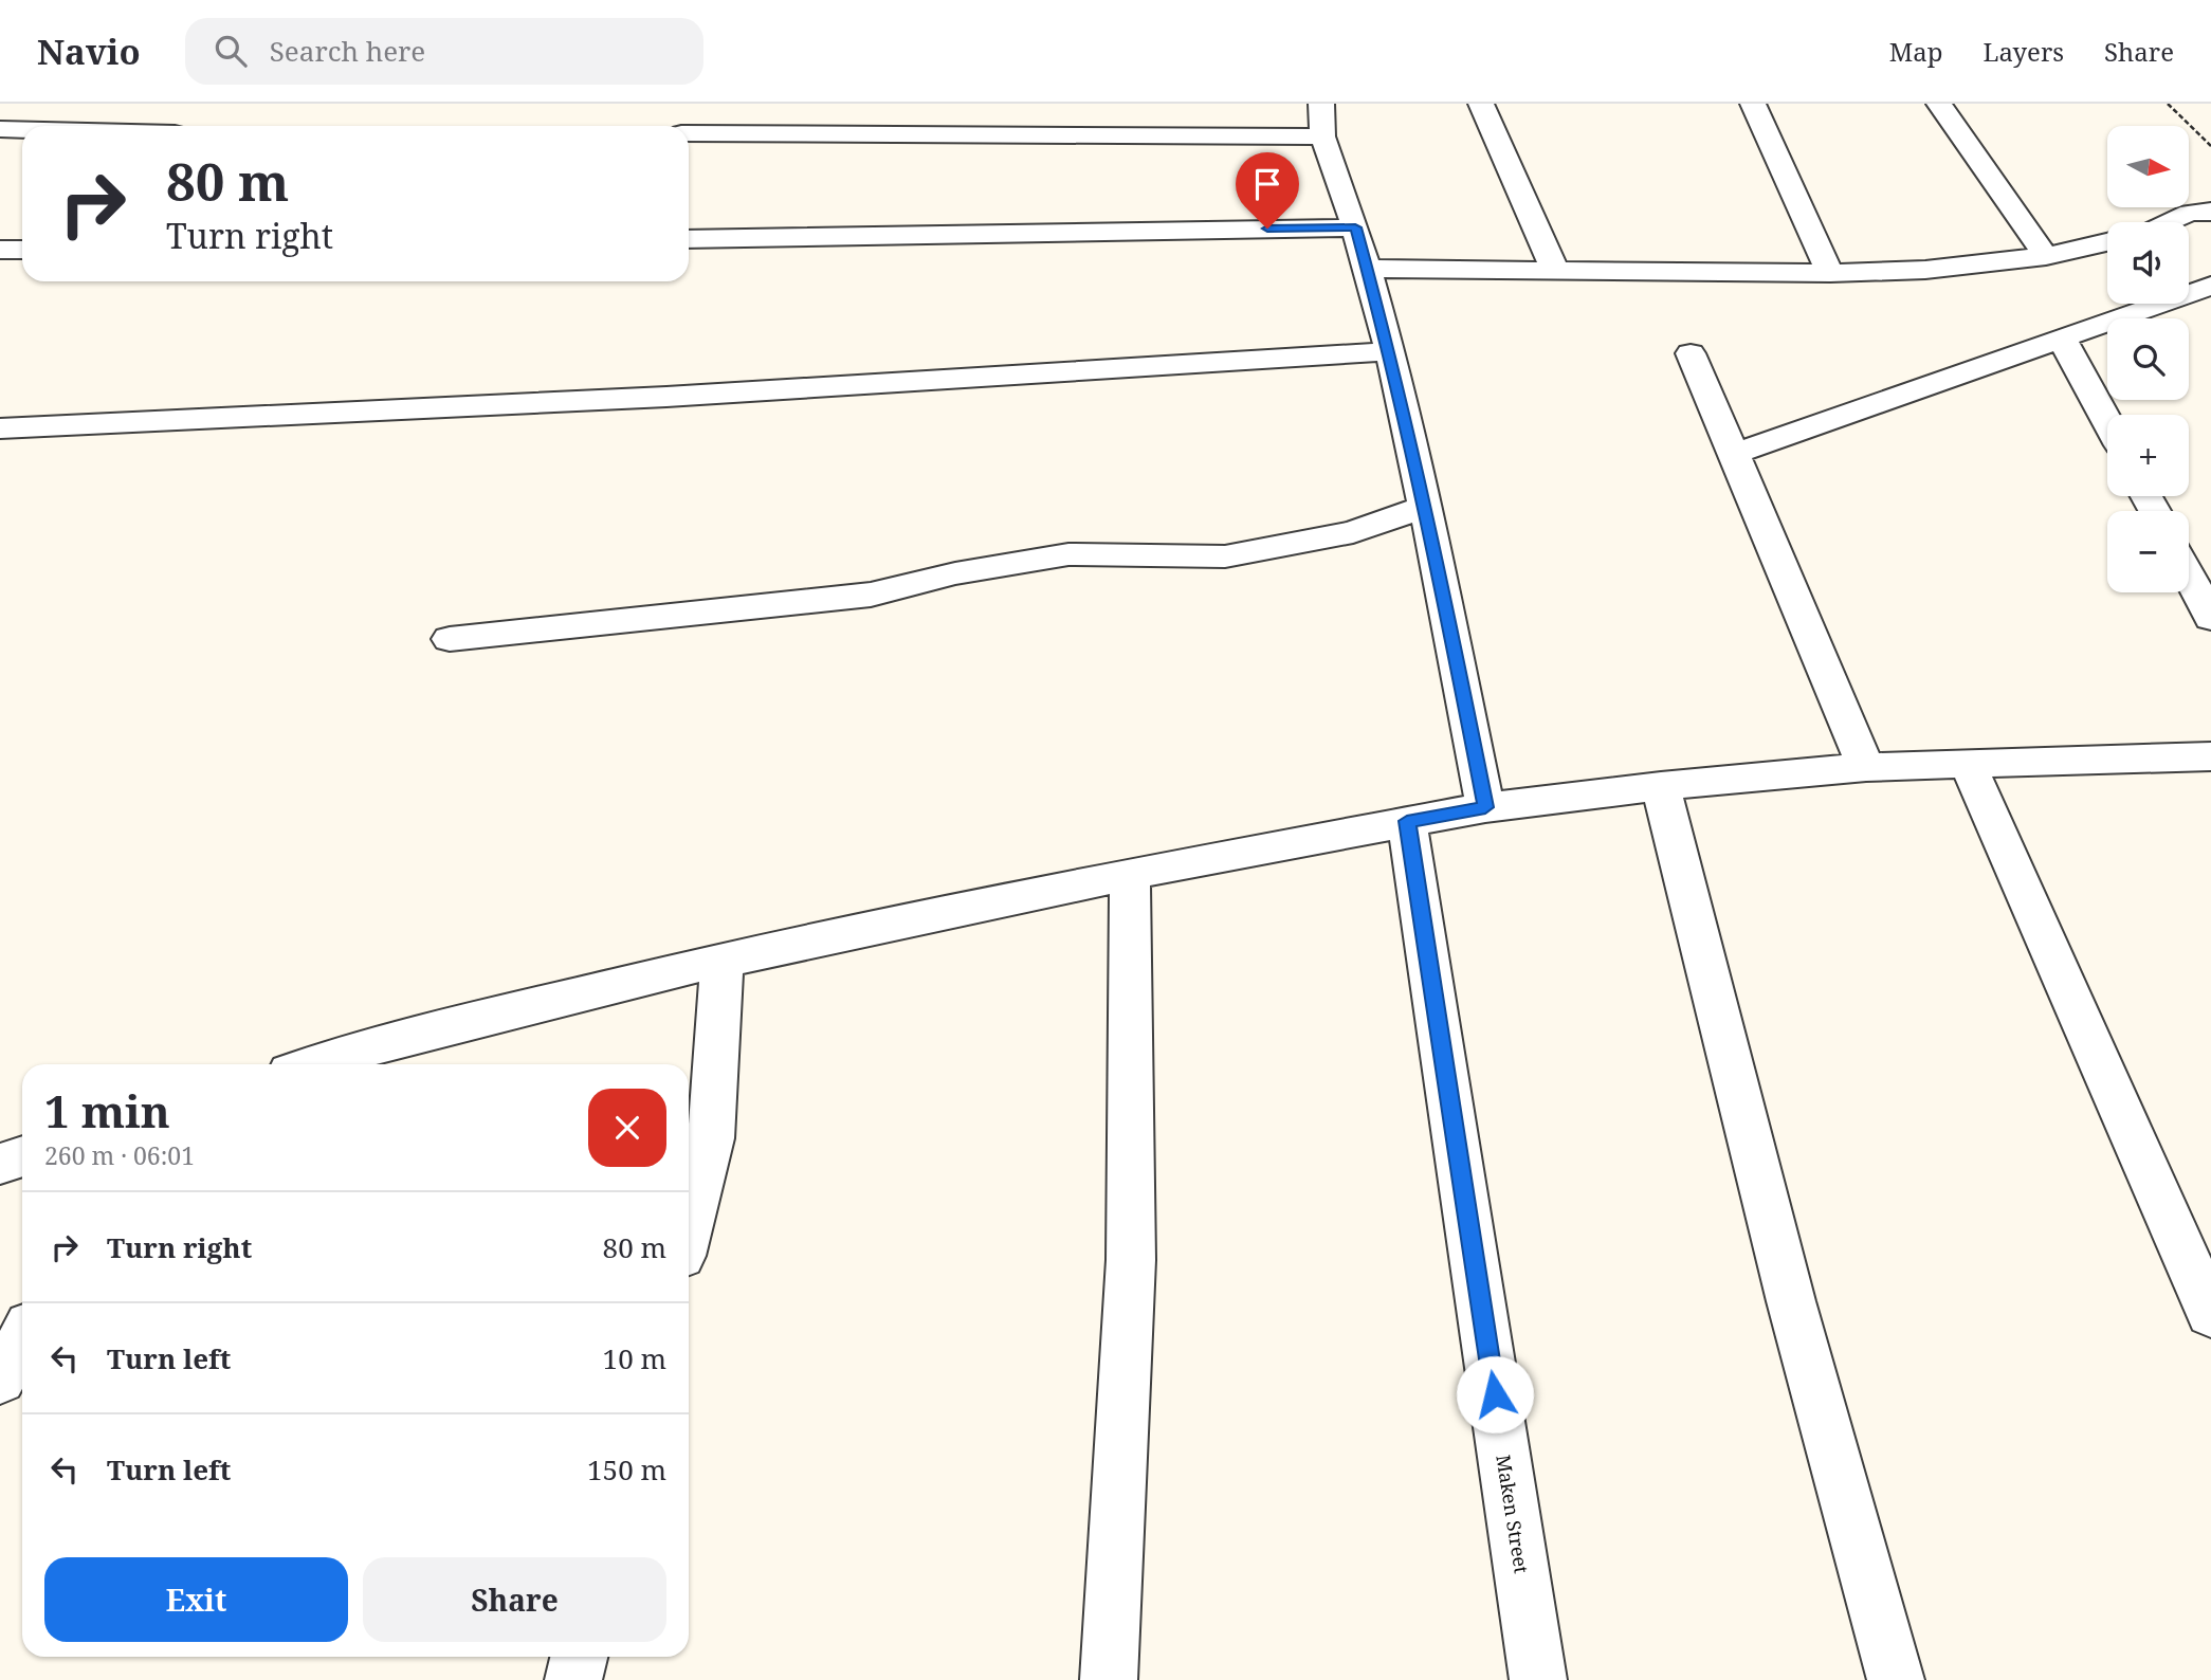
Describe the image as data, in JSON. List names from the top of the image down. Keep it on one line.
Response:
{"streets":{"street":["Maken Street"]},"north":"right","page":{"header":"Navio","search":"Search here","nav":["Map","Layers","Share"],"map_buttons":["+","−"],"turn":["80 m","Turn right"],"heading":["1 min","260 m · 06:01"],"list":[{"name":"Turn right","value":"80 m"},{"name":"Turn left","value":"10 m"},{"name":"Turn left","value":"150 m"}],"buttons":["Exit","Share"]}}
